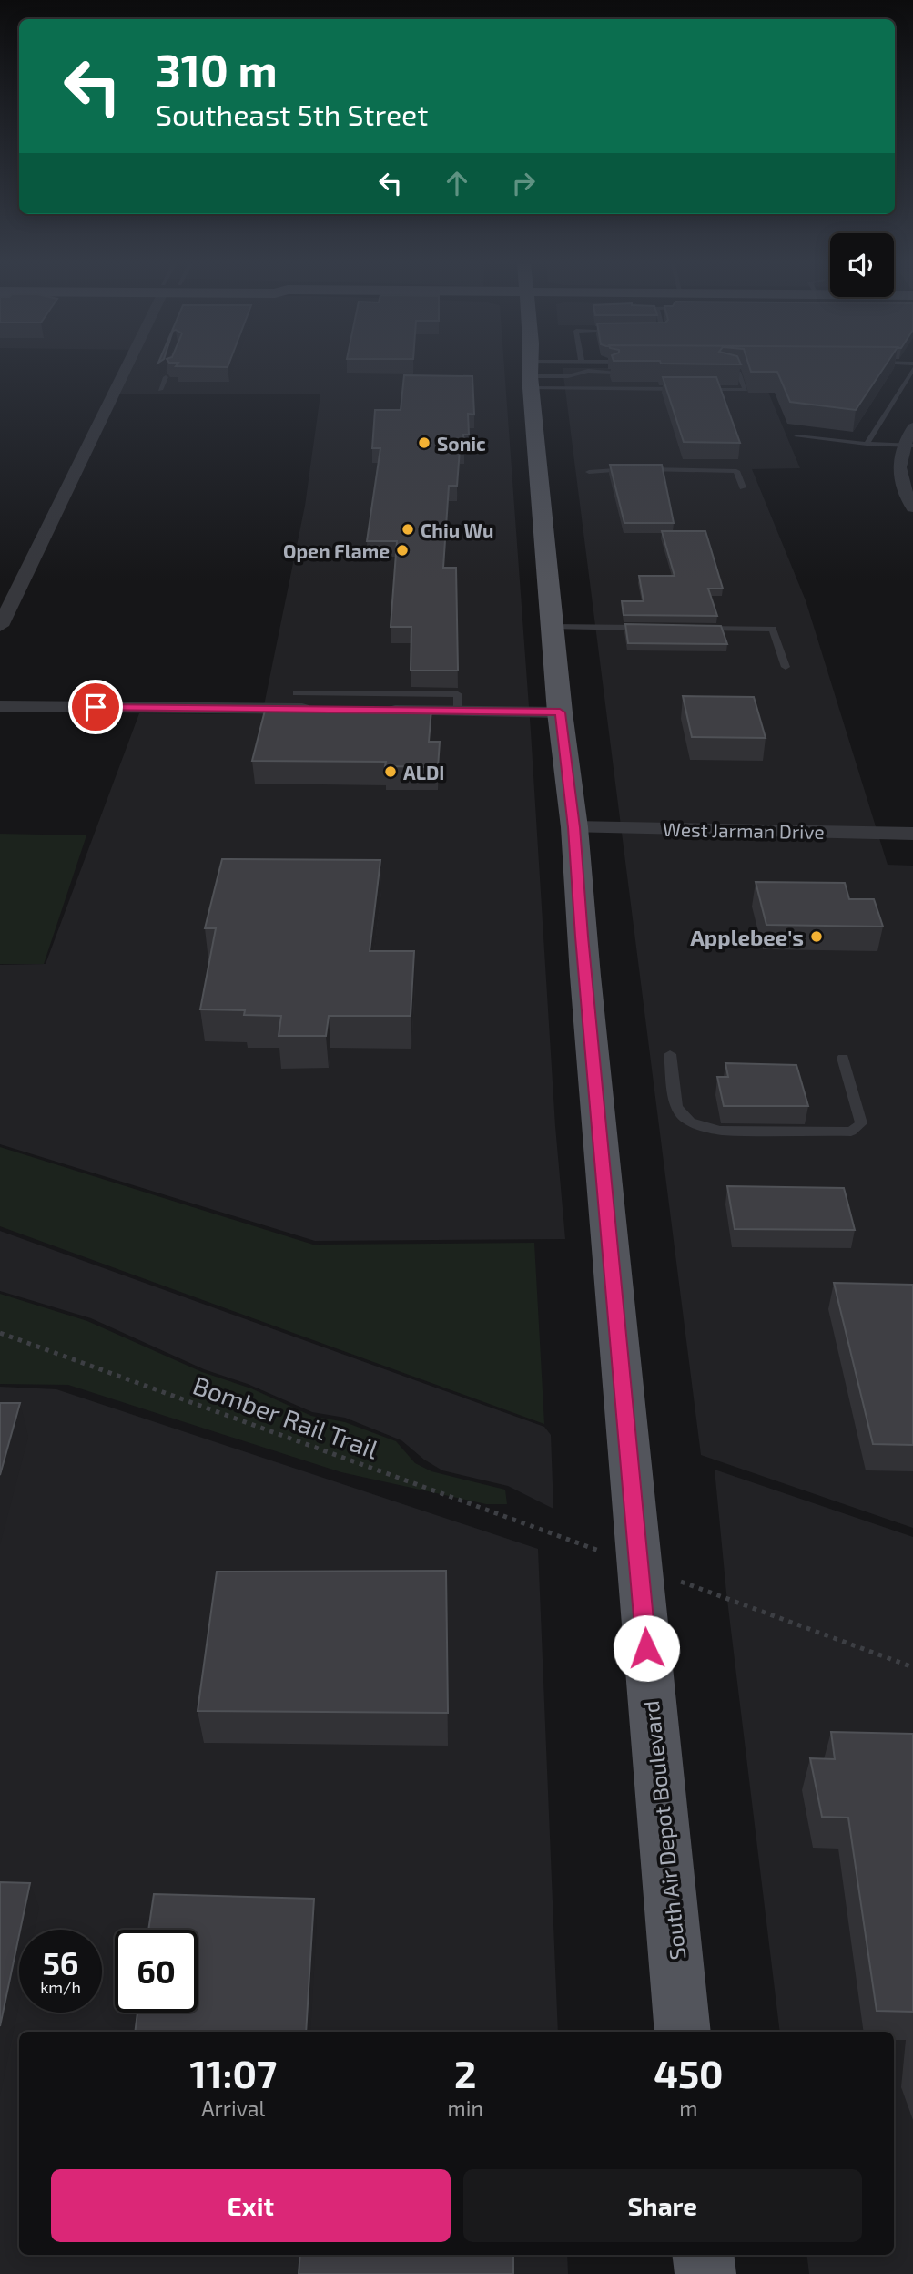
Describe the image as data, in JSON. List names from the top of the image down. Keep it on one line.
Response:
{"streets":{"main road":["South Air Depot Boulevard"],"street":["West Jarman Drive"],"path":["Bomber Rail Trail"]},"crossings":[["West Jarman Drive","South Air Depot Boulevard"]],"places":["Sonic","Chiu Wu","Open Flame","ALDI","Applebee's"],"page":{"turn":["310 m","Southeast 5th Street"],"speed":"56 km/h","limit":"60","eta":["11:07","Arrival","2","min","450","m"],"buttons":["Exit","Share"]}}
